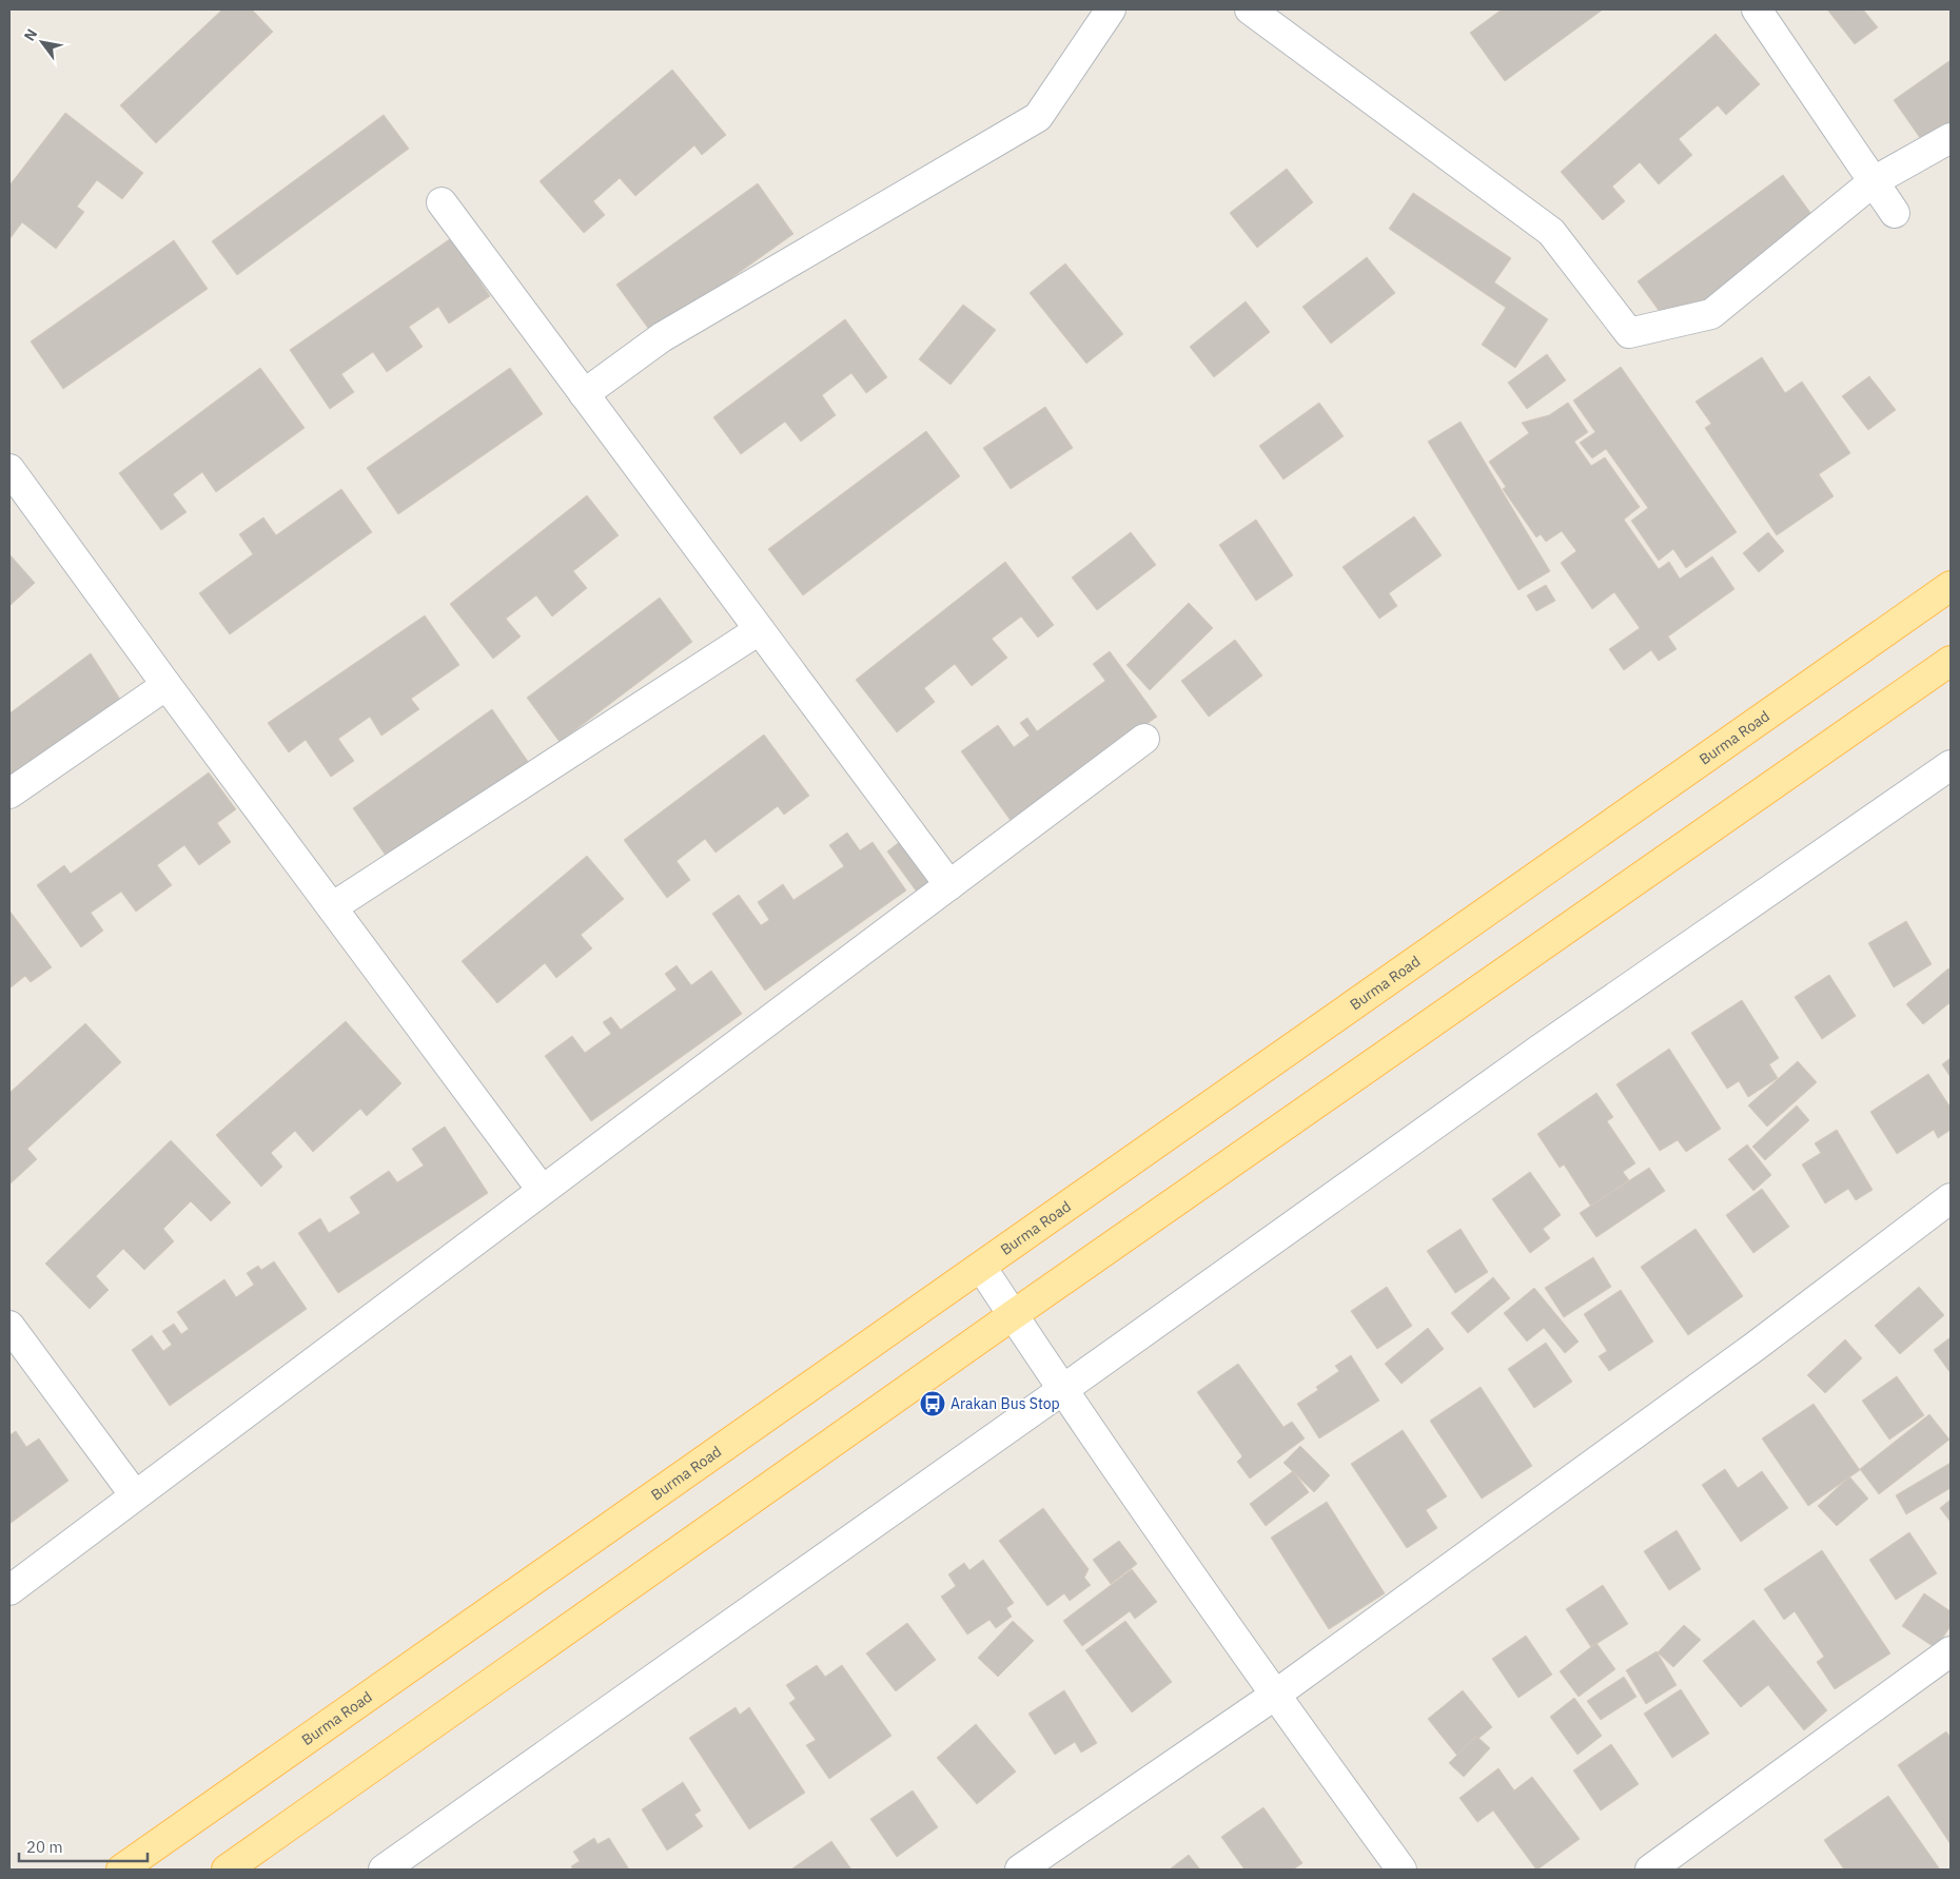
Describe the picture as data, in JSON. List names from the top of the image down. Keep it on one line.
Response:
{"streets":{"main road":["Burma Road"]},"places":{"bus stop":["Arakan Bus Stop"]},"scale_bar":"20 m","north":"top left"}
